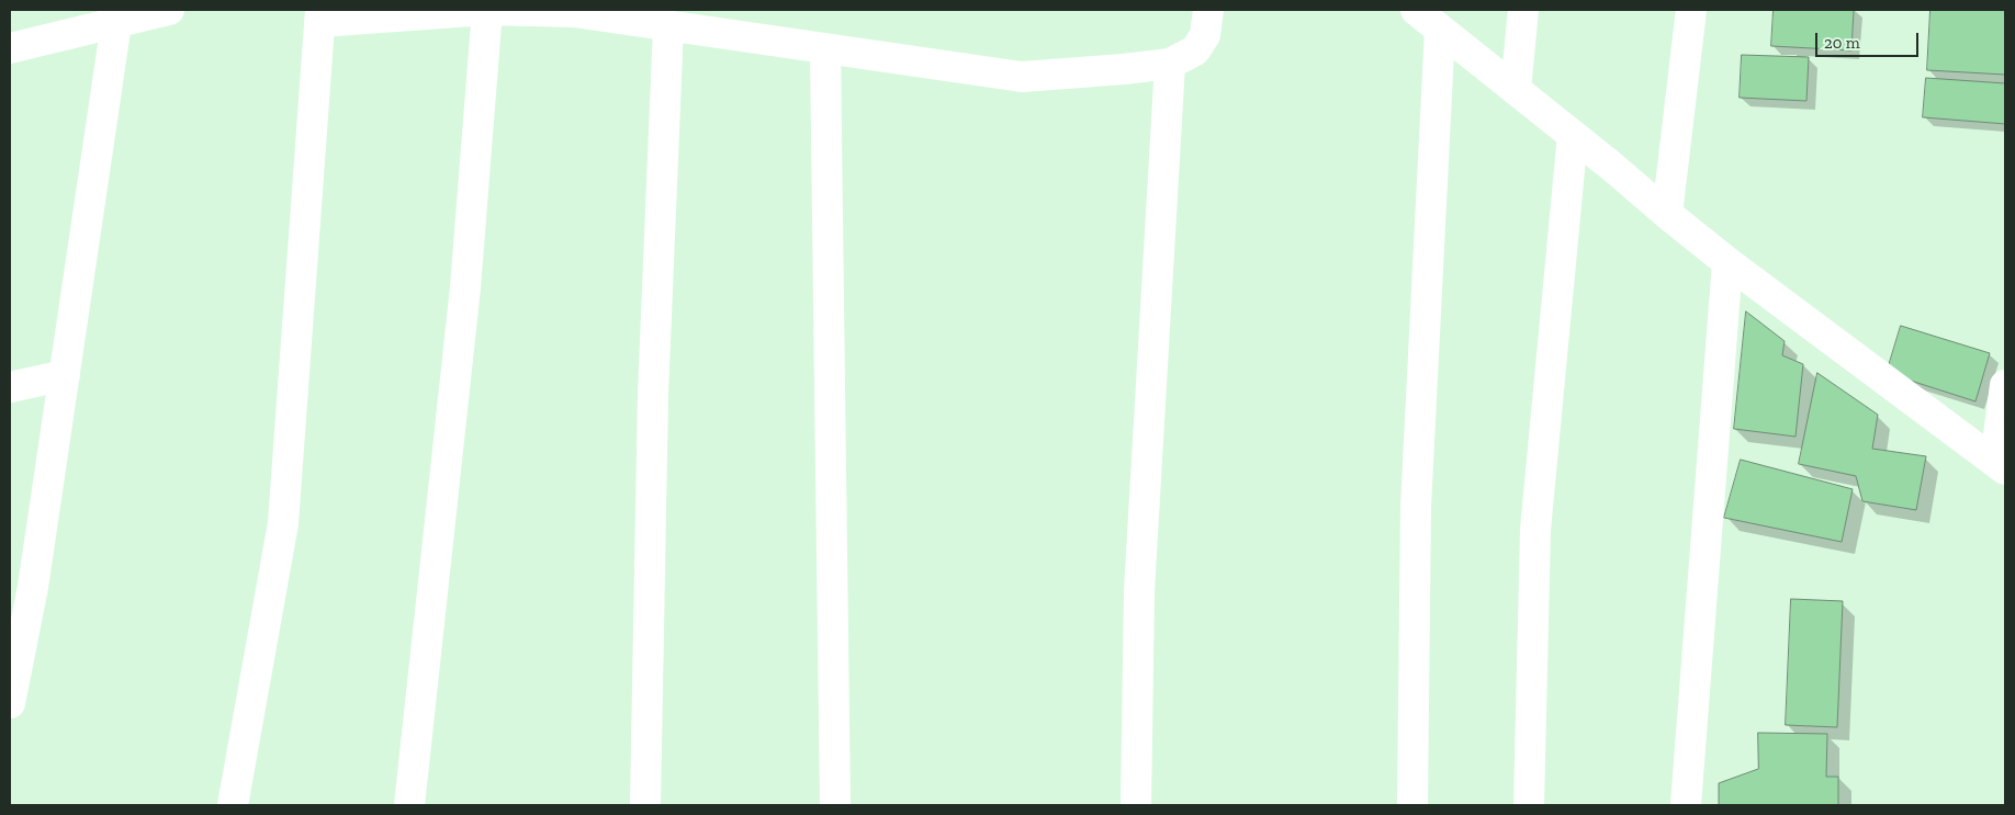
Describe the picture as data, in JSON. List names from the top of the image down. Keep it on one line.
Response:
{"scale_bar":"20 m"}
